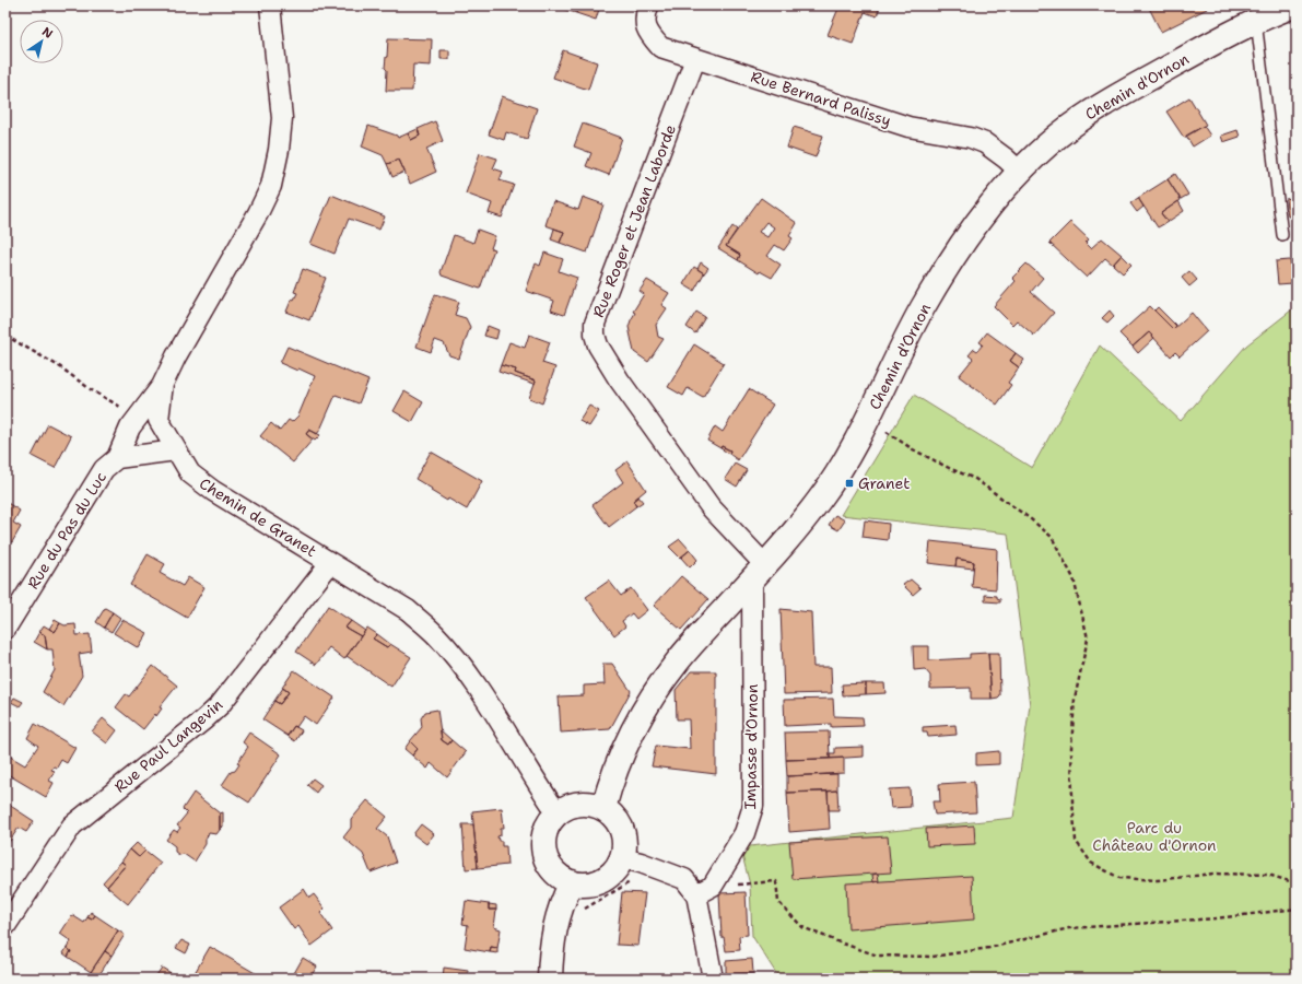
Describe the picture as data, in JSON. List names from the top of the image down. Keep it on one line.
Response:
{"streets":{"street":["Chemin d'Ornon","Rue Bernard Palissy","Rue Roger et Jean Laborde","Chemin de Granet","Rue du Pas du Luc","Rue Paul Langevin","Impasse d'Ornon"]},"crossings":[["Chemin d'Ornon","Rue Bernard Palissy"],["Chemin d'Ornon","Rue Roger et Jean Laborde"],["Chemin d'Ornon","Chemin de Granet"],["Chemin d'Ornon","Impasse d'Ornon"],["Rue Bernard Palissy","Rue Roger et Jean Laborde"],["Rue Roger et Jean Laborde","Impasse d'Ornon"],["Chemin de Granet","Rue Paul Langevin"]],"parks":["Parc du Château d'Ornon"],"places":{"transit":["Granet"]},"north":"top right"}
